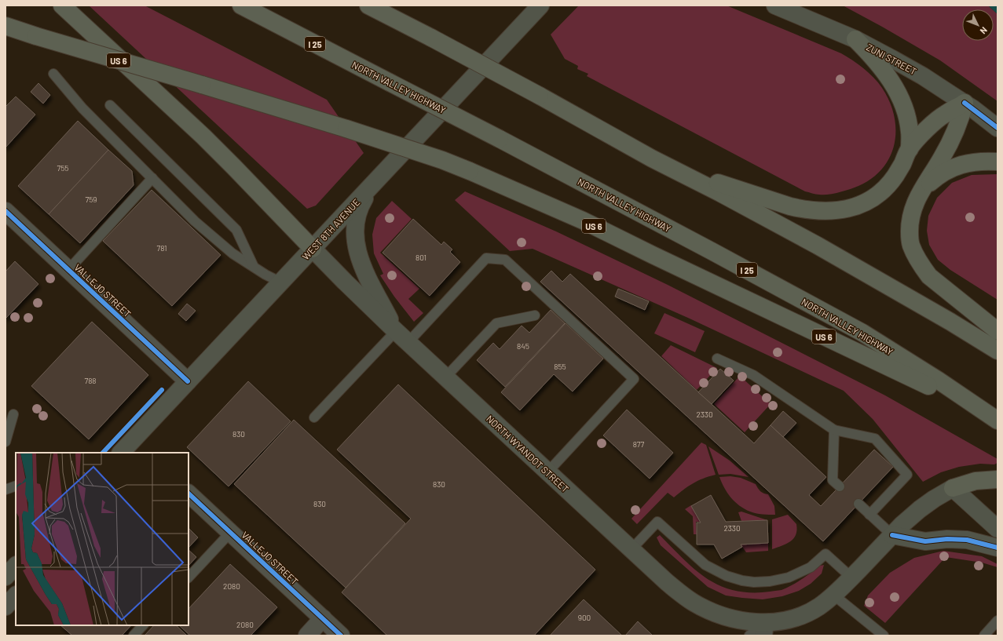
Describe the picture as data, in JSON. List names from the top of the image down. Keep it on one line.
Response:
{"streets":{"highway":["I 25","US 6","NORTH VALLEY HIGHWAY"],"main road":["ZUNI STREET","WEST 8TH AVENUE","NORTH WYANDOT STREET"],"street":["VALLEJO STREET"]},"crossings":[["US 6","NORTH VALLEY HIGHWAY"],["WEST 8TH AVENUE","VALLEJO STREET"],["WEST 8TH AVENUE","NORTH WYANDOT STREET"]],"house_numbers":["755","759","781","801","845","855","788","2330","830","877","830","830","2330","2080","900","2080"],"north":"bottom right"}
